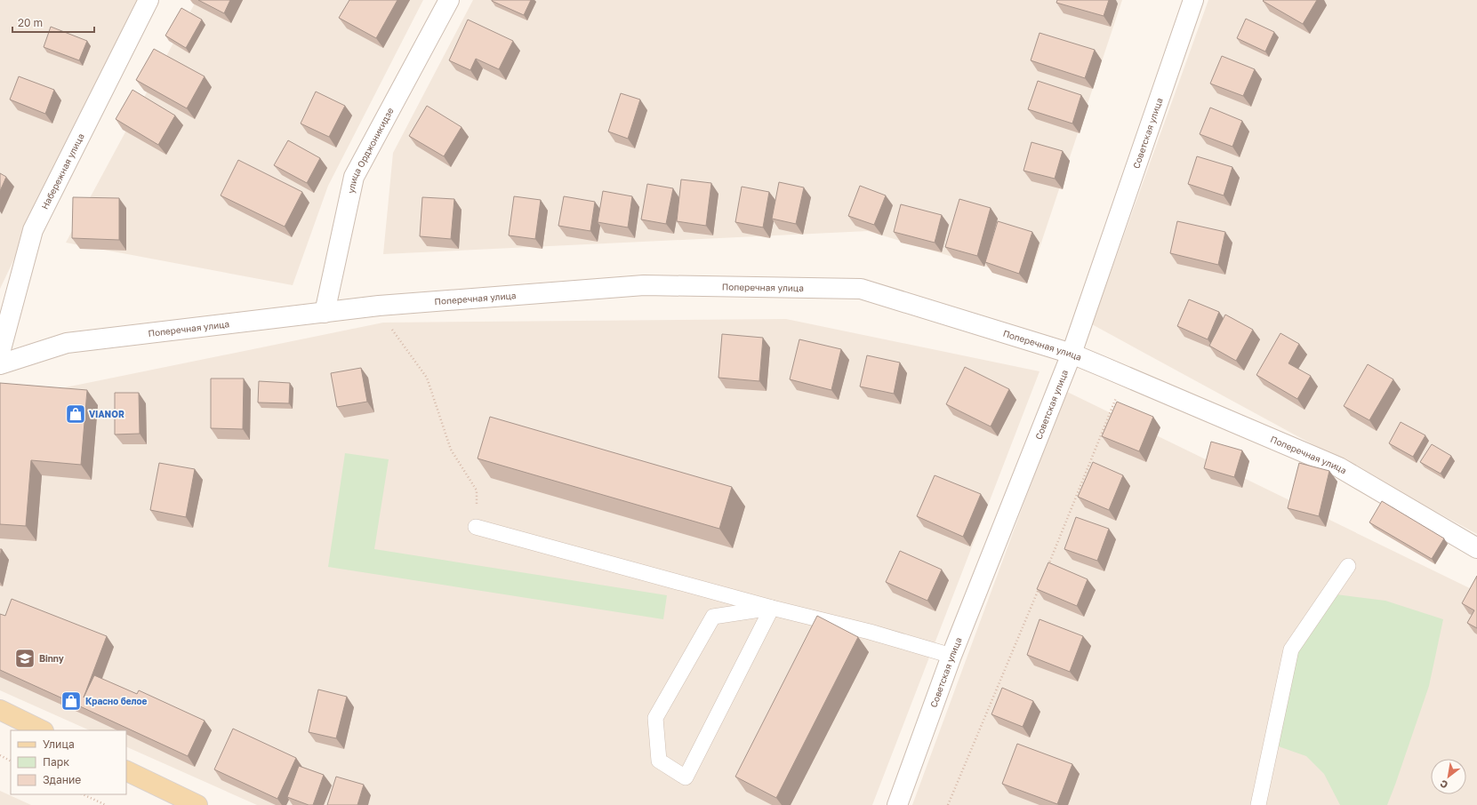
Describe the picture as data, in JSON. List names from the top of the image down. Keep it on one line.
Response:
{"streets":{"street":["Советская улица","улица Орджоникидзе","Набережная улица","Поперечная улица"]},"crossings":[["Советская улица","Поперечная улица"],["улица Орджоникидзе","Поперечная улица"]],"places":{"shop":["VIANOR","Красно белое"],"school or university":["Binny"]},"legend":["Улица","Парк","Здание"],"scale_bar":"20 m","north":"bottom left"}
